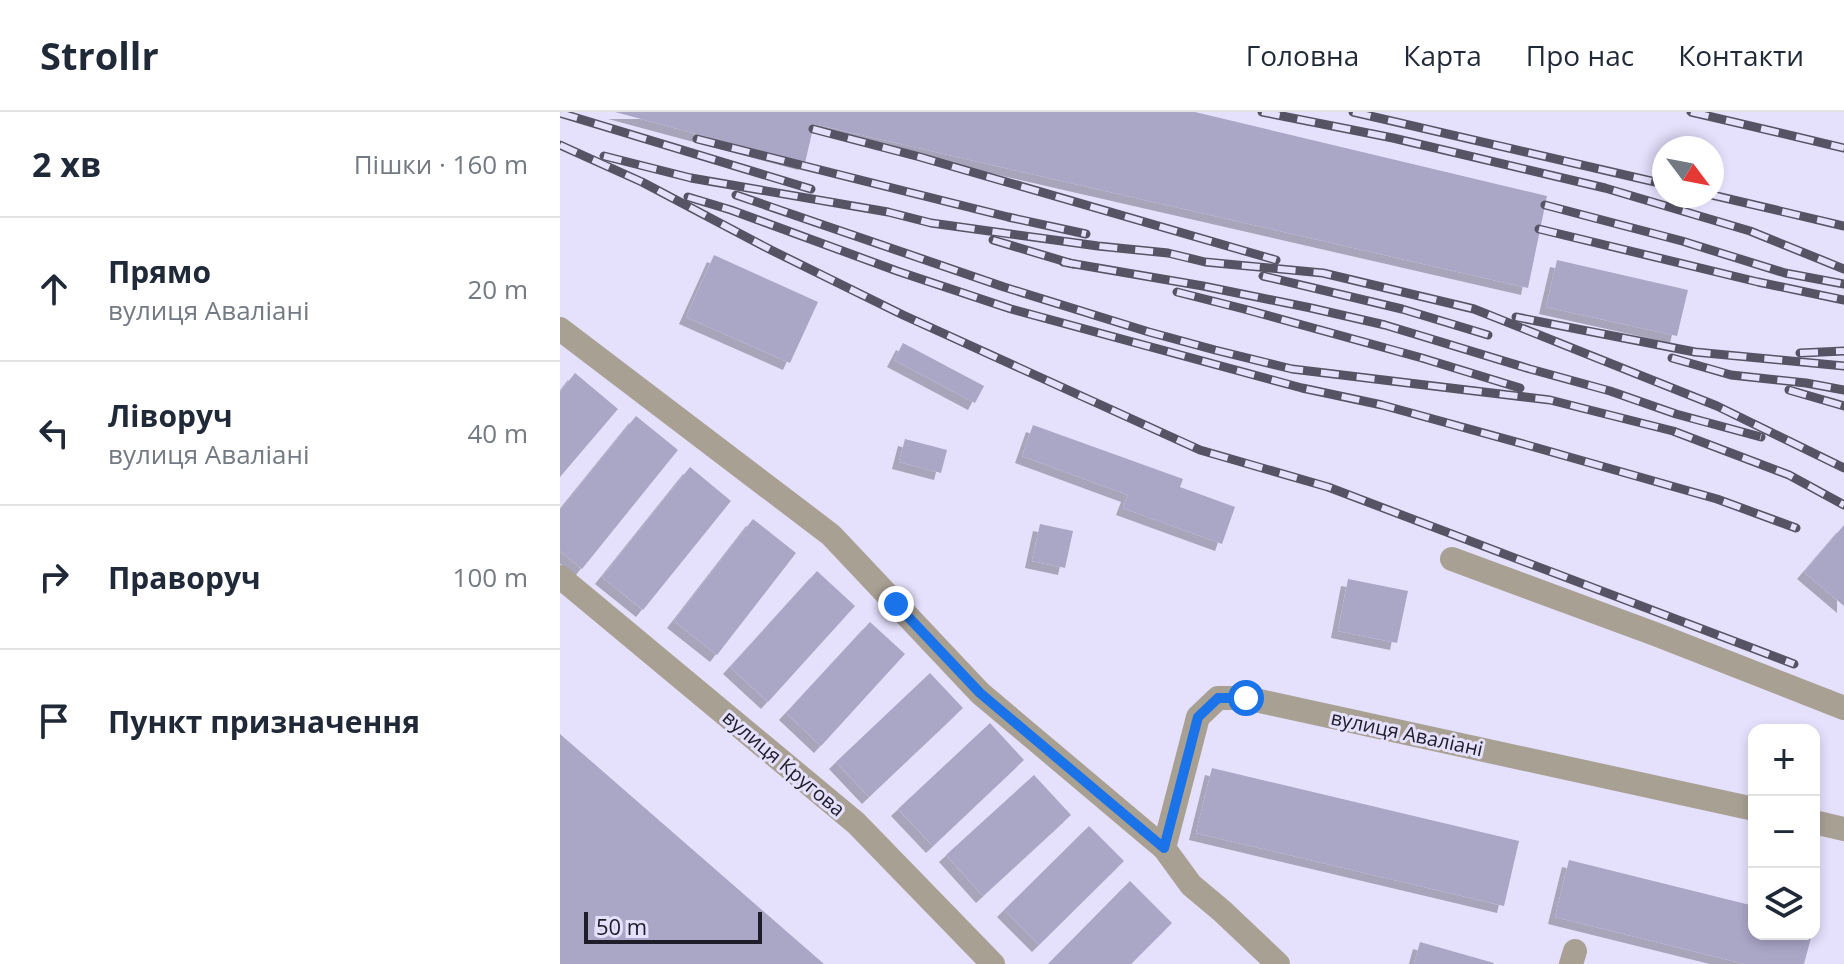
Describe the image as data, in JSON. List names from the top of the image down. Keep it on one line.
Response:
{"streets":{"street":["вулиця Аваліані","вулиця Кругова"]},"scale_bar":"50 m","north":"bottom right","page":{"header":"Strollr","nav":["Головна","Карта","Про нас","Контакти"],"heading":["2 хв","Пішки · 160 m"],"list":[["Прямо","вулиця Аваліані","20 m"],["Ліворуч","вулиця Аваліані","40 m"],["Праворуч","100 m"],"Пункт призначення"],"map_buttons":["+","−"],"scale":"50 m"}}
